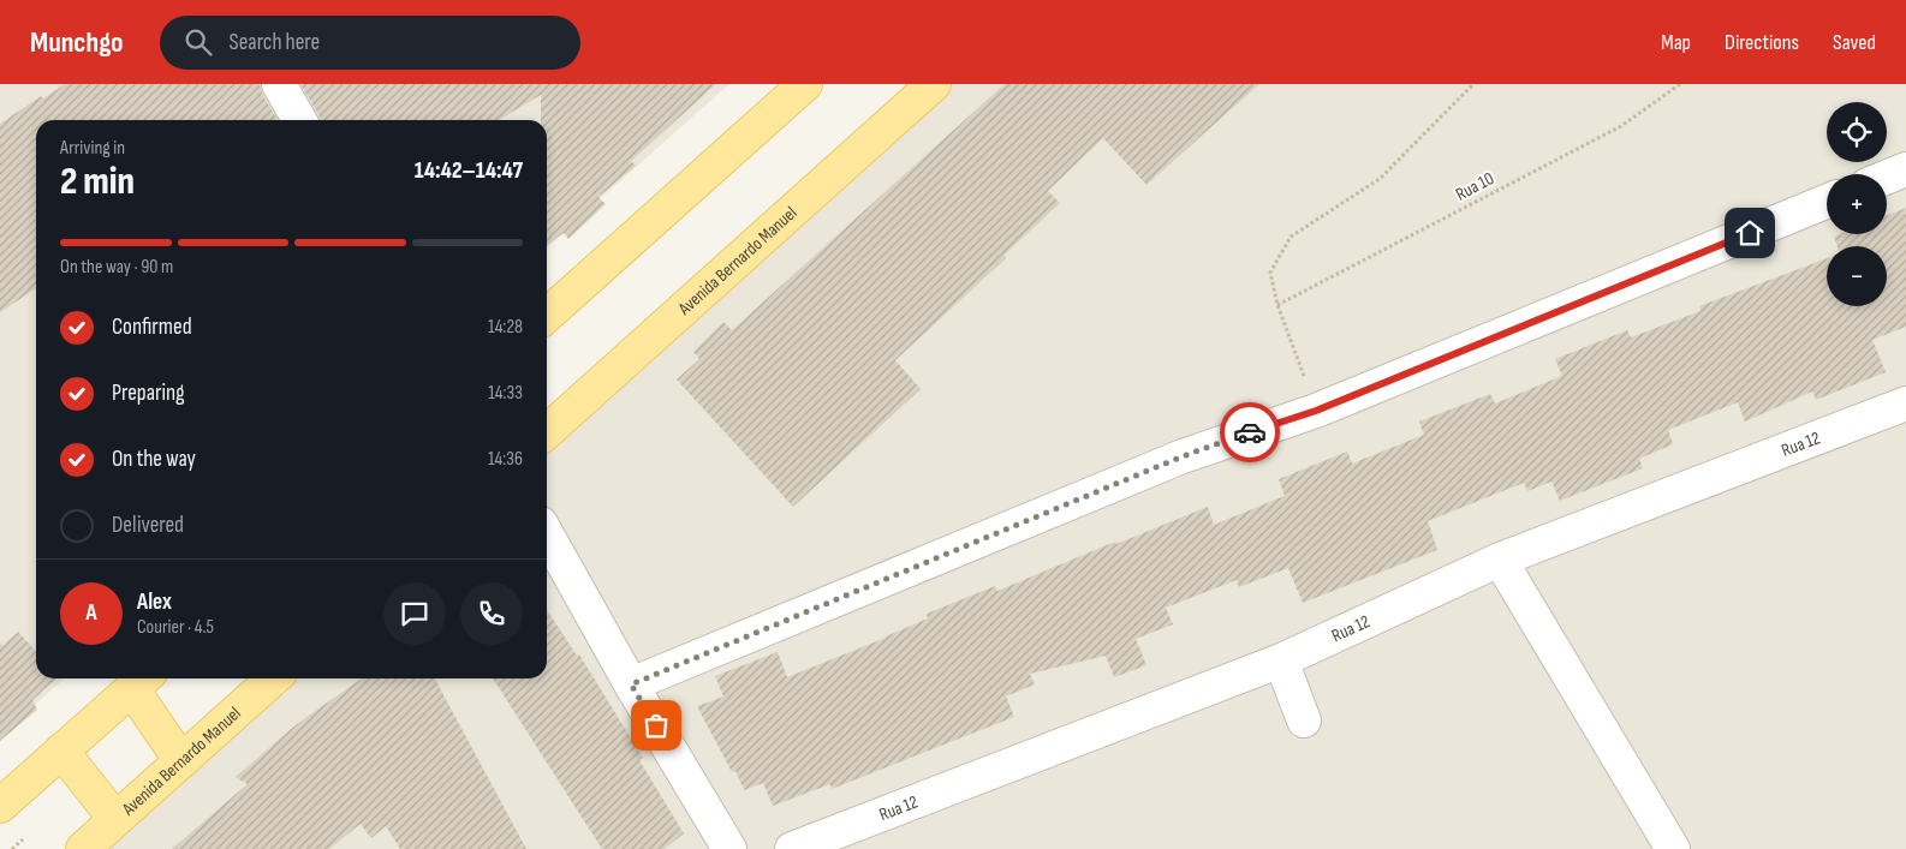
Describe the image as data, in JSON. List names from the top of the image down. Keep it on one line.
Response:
{"streets":{"main road":["Avenida Bernardo Manuel"],"street":["Rua 12"],"path":["Rua 10"]},"page":{"header":"Munchgo","search":"Search here","nav":["Map","Directions","Saved"],"map_buttons":["+","−"],"heading":["2 min","Arriving in","14:42–14:47"],"panel":["Alex","Courier · 4.5"],"bar":"On the way · 90 m","list":[["Confirmed","14:28"],["Preparing","14:33"],["On the way","14:36"],"Delivered"],"round":"A"}}
